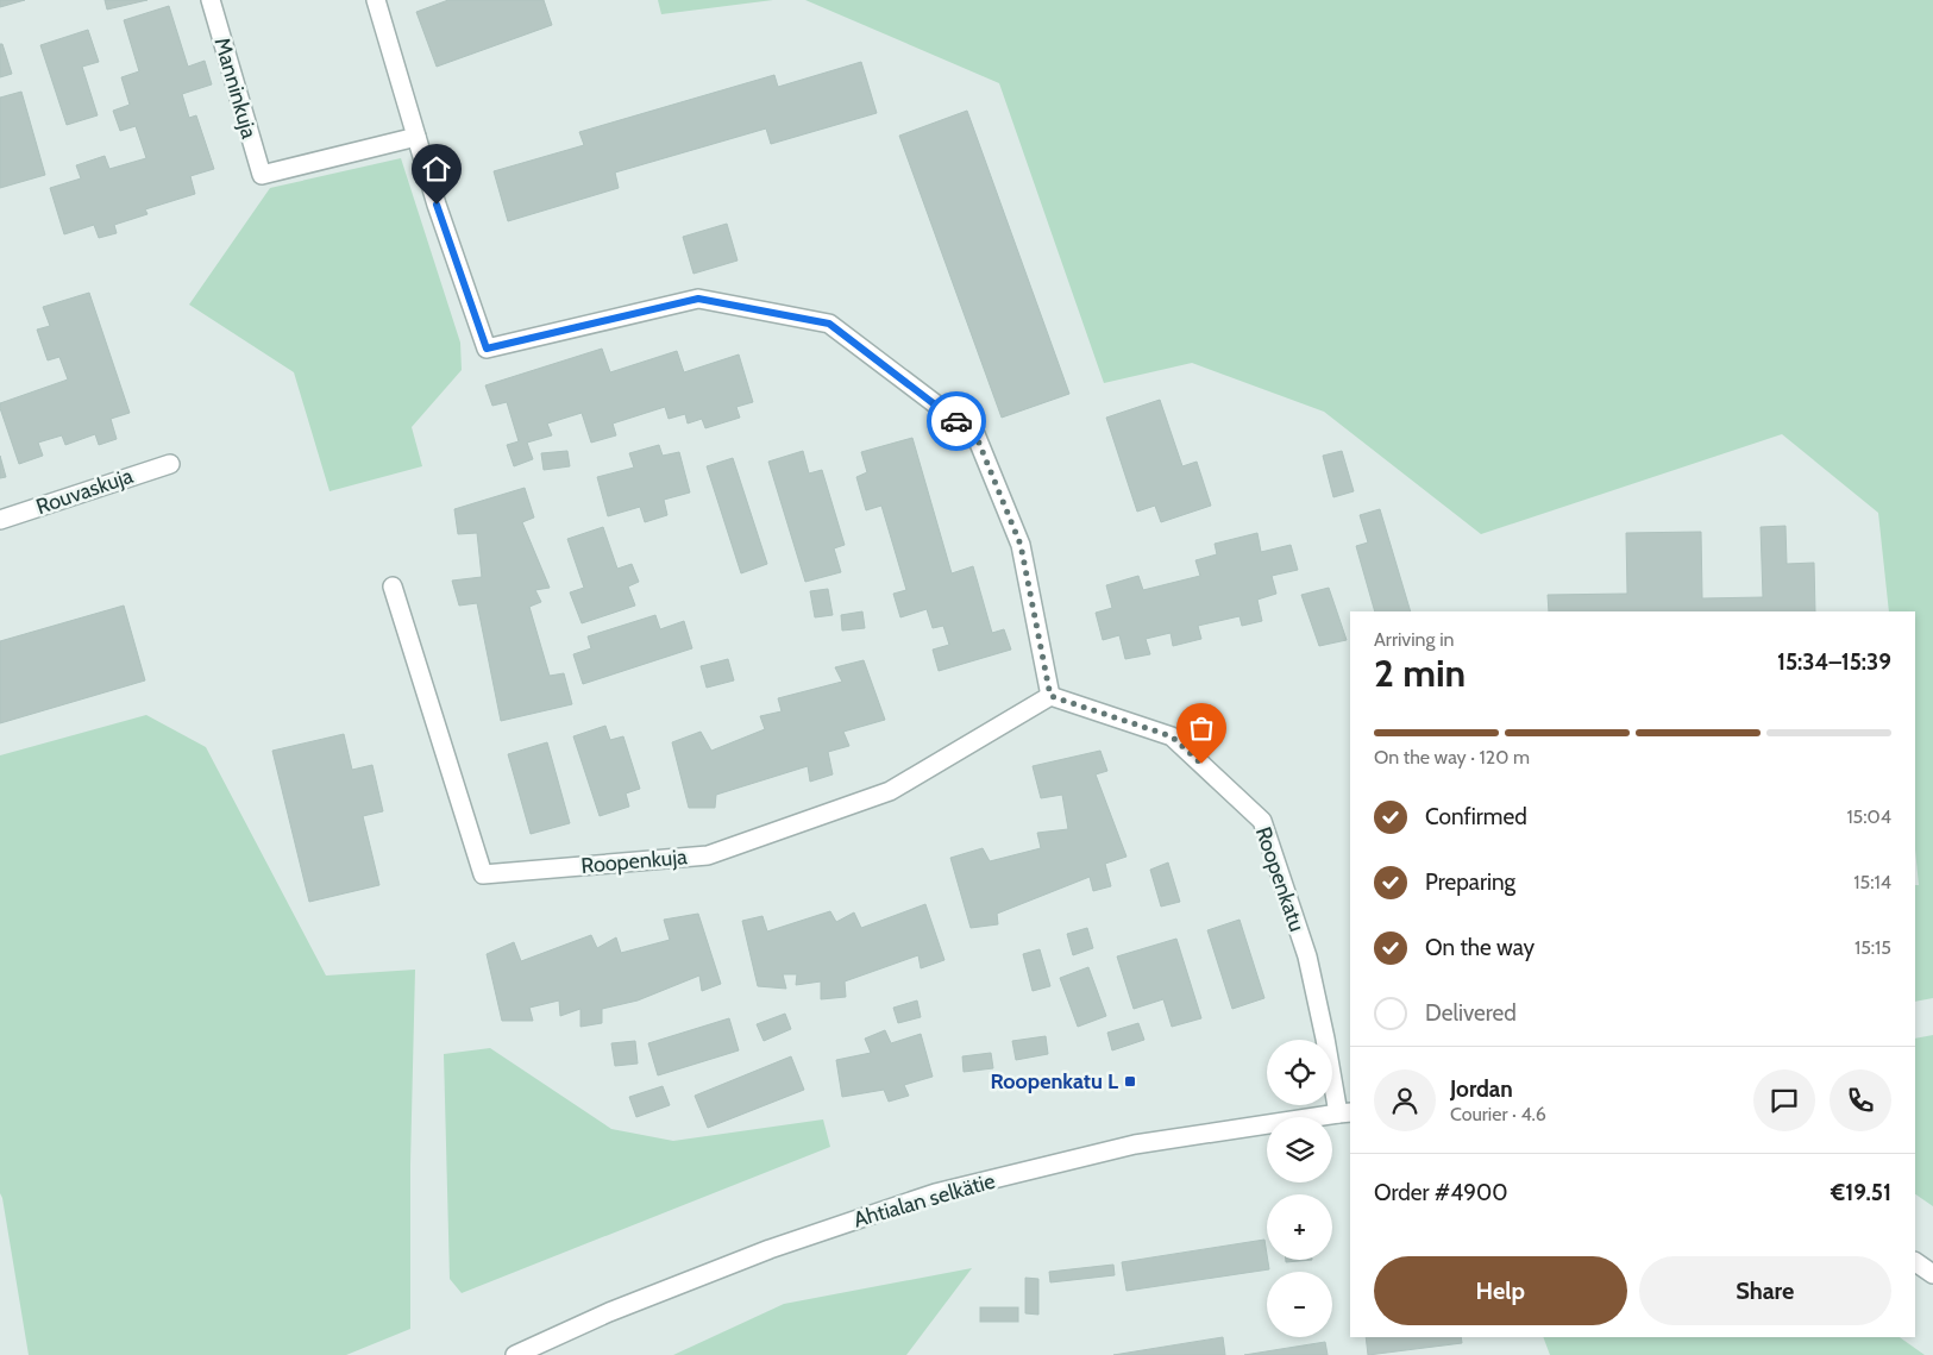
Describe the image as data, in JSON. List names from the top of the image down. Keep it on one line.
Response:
{"streets":{"street":["Manninkuja","Rouvaskuja","Roopenkuja","Roopenkatu","Ahtialan selkätie"]},"crossings":[["Roopenkuja","Roopenkatu"],["Roopenkatu","Ahtialan selkätie"]],"places":{"transit":["Roopenkatu L"]},"page":{"heading":["2 min","Arriving in","15:34–15:39"],"panel":["Jordan","Courier · 4.6","Order #4900","€19.51"],"bar":"On the way · 120 m","list":[["Confirmed","15:04"],["Preparing","15:14"],["On the way","15:15"],"Delivered"],"map_buttons":["+","−"],"buttons":["Help","Share"]}}
